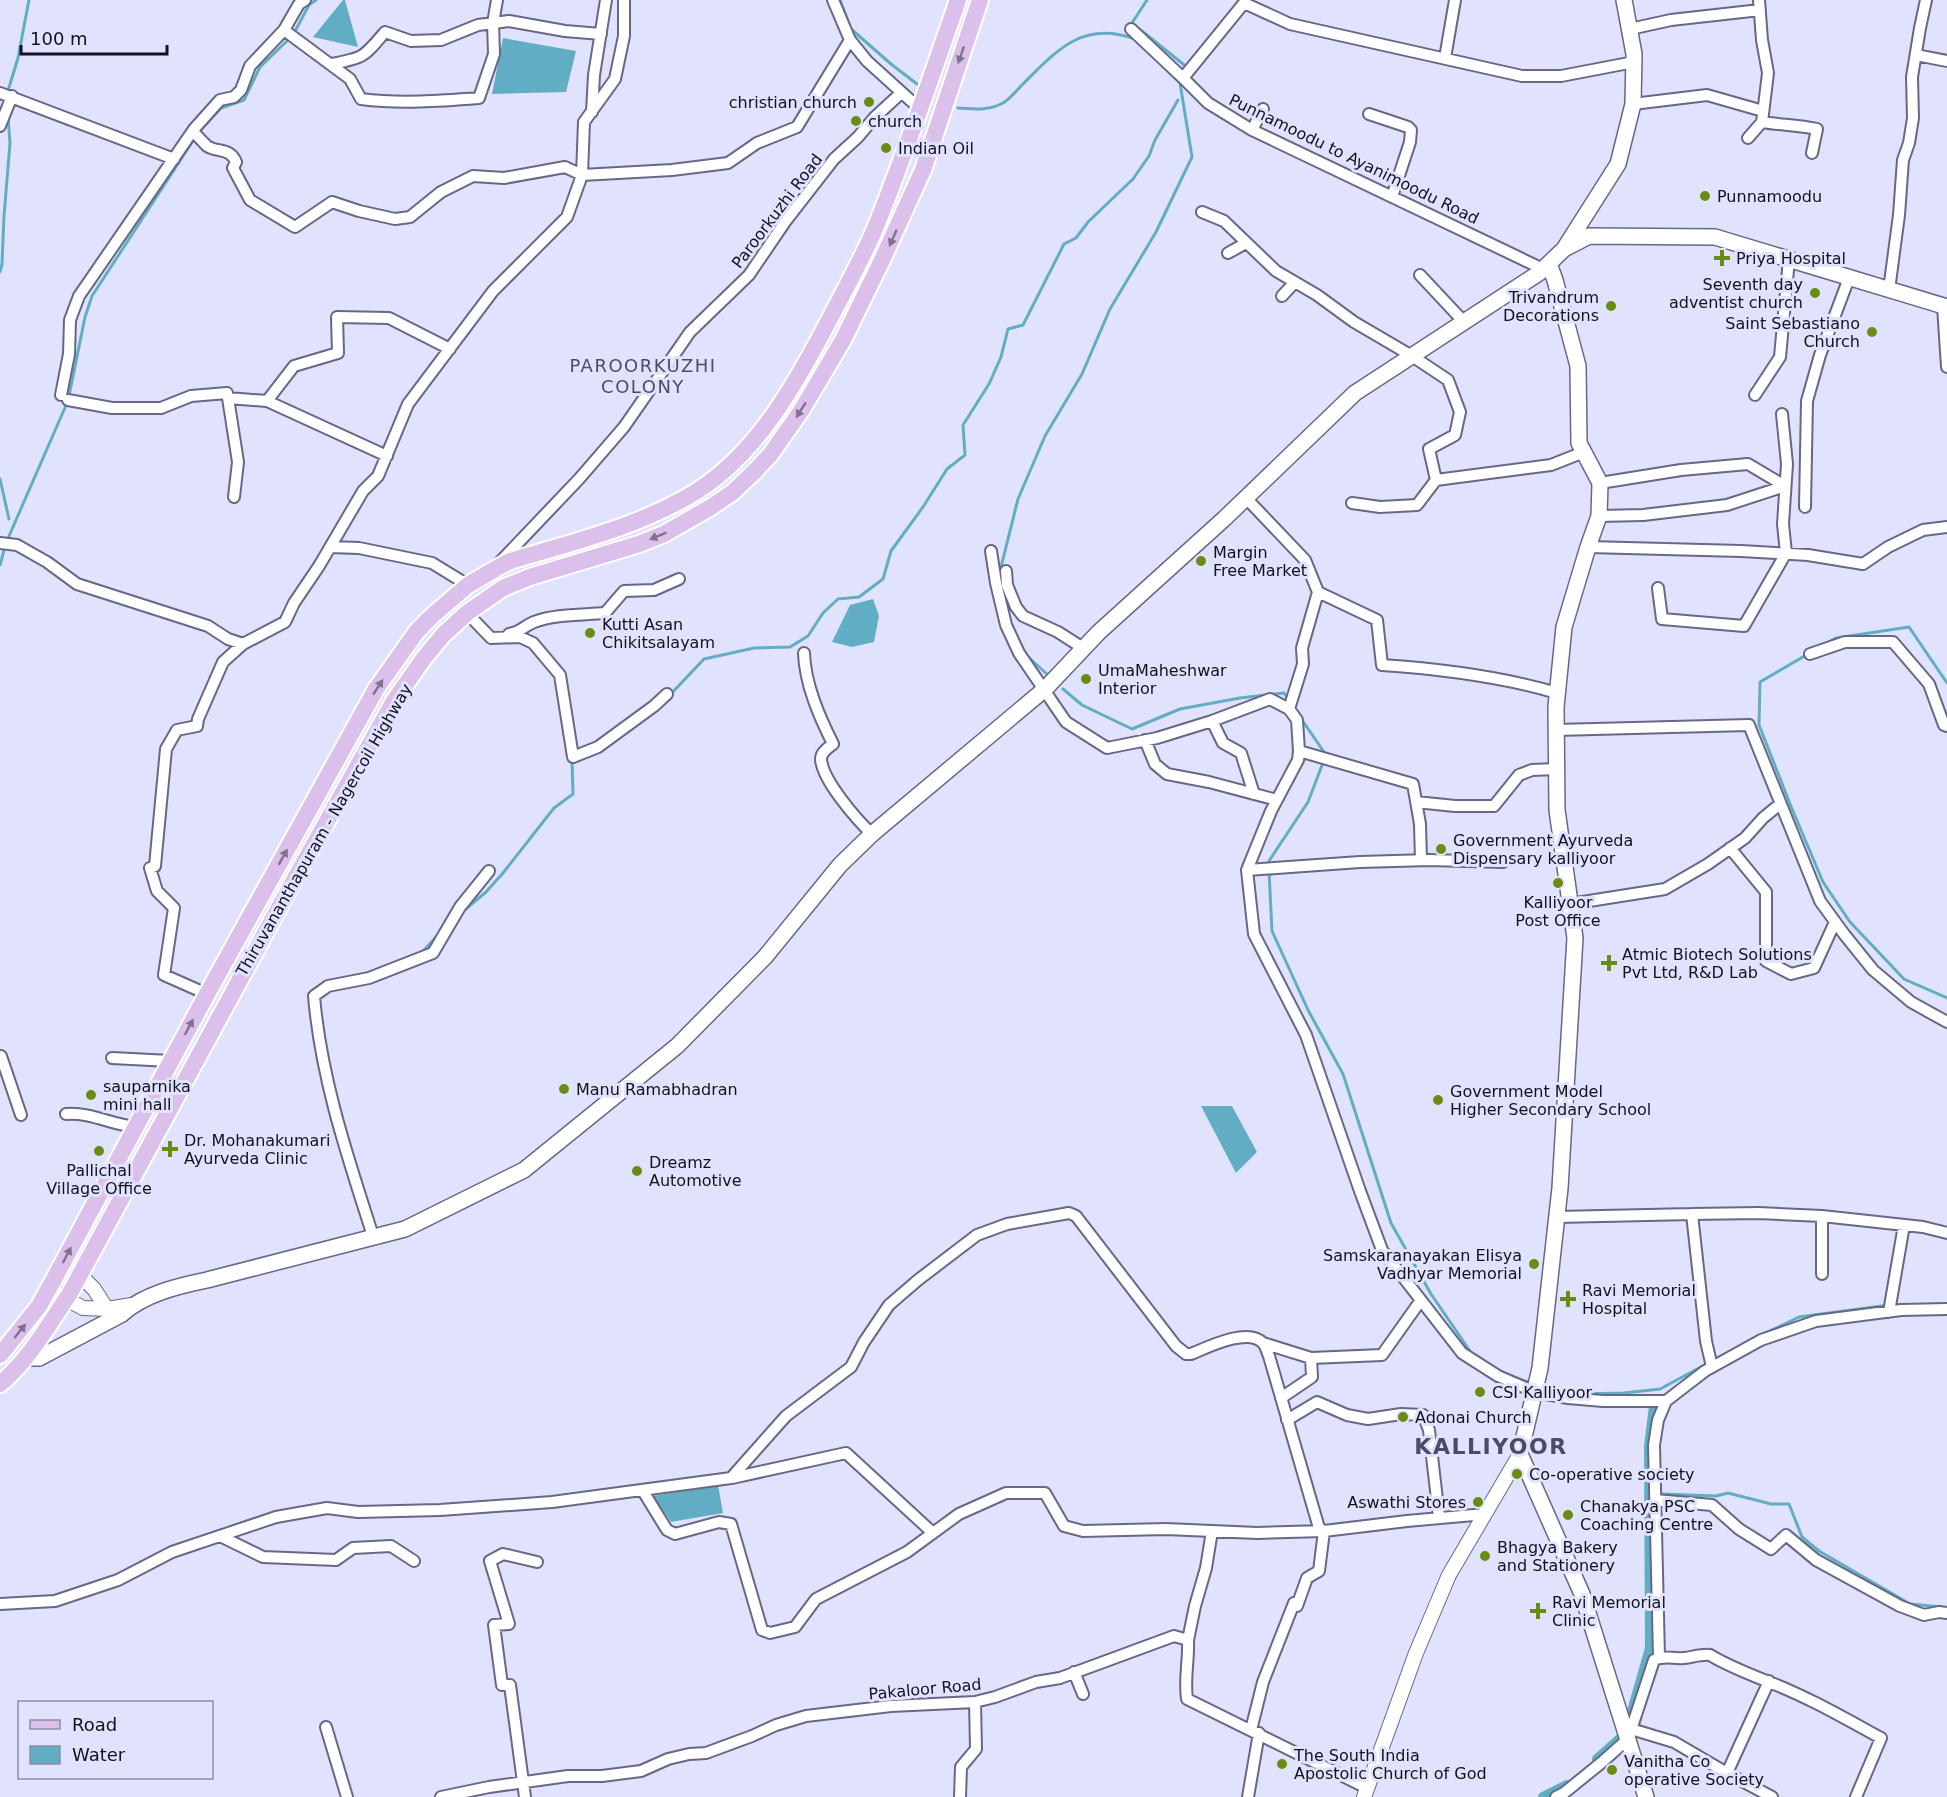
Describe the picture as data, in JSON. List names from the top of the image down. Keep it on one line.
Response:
{"streets":{"main road":["Thiruvananthapuram - Nagercoil Highway"],"street":["Punnamoodu to Ayanimoodu Road","Paroorkuzhi Road","Pakaloor Road"]},"crossings":[["Paroorkuzhi Road","Thiruvananthapuram - Nagercoil Highway"]],"districts":["PAROORKUZHI COLONY","KALLIYOOR"],"places":{"other":["christian church","church","Indian Oil","Punnamoodu","Seventh day adventist church","Trivandrum Decorations","Saint Sebastiano Church","Margin Free Market","Kutti Asan Chikitsalayam","UmaMaheshwar Interior","Government Ayurveda Dispensary kalliyoor","Kalliyoor Post Office","Manu Ramabhadran","sauparnika mini hall","Government Model Higher Secondary School","Pallichal Village Office","Dreamz Automotive","Samskaranayakan Elisya Vadhyar Memorial","CSI Kalliyoor","Adonai Church","Co-operative society","Aswathi Stores","Chanakya PSC Coaching Centre","Bhagya Bakery and Stationery","The South India Apostolic Church of God","Vanitha Co operative Society"],"health":["Priya Hospital","Atmic Biotech Solutions Pvt Ltd, R&D Lab","Dr. Mohanakumari Ayurveda Clinic","Ravi Memorial Hospital","Ravi Memorial Clinic"]},"legend":["Road","Water"],"scale_bar":"100 m"}
